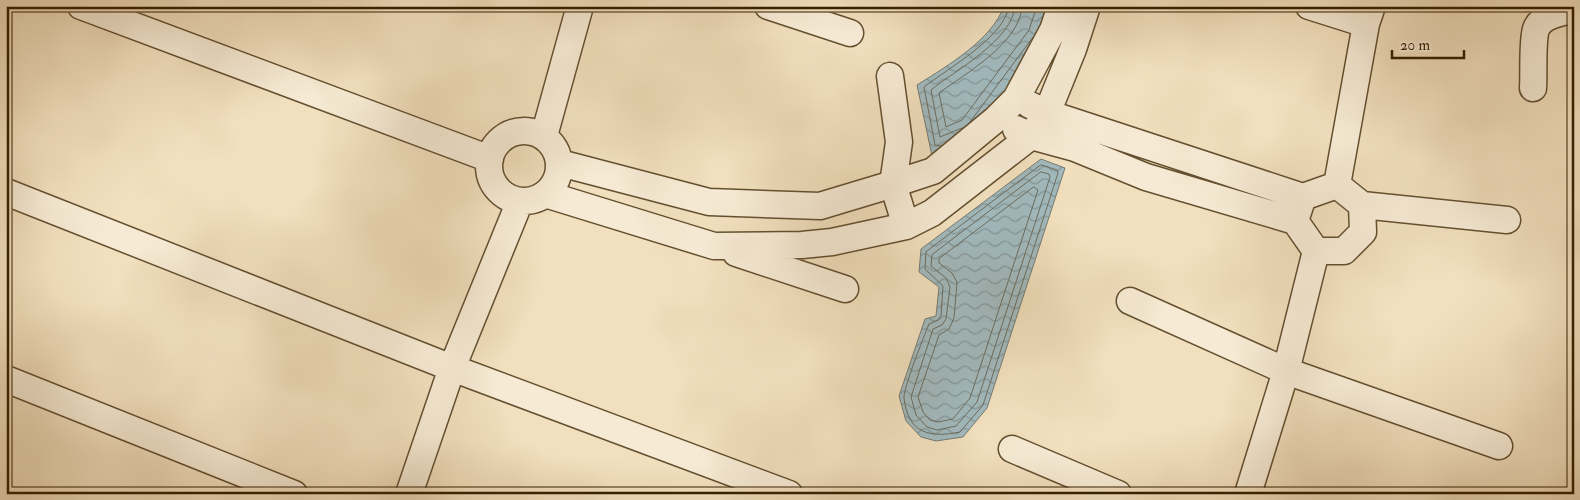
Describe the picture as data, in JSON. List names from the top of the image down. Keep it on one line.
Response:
{"scale_bar":"20 m"}
